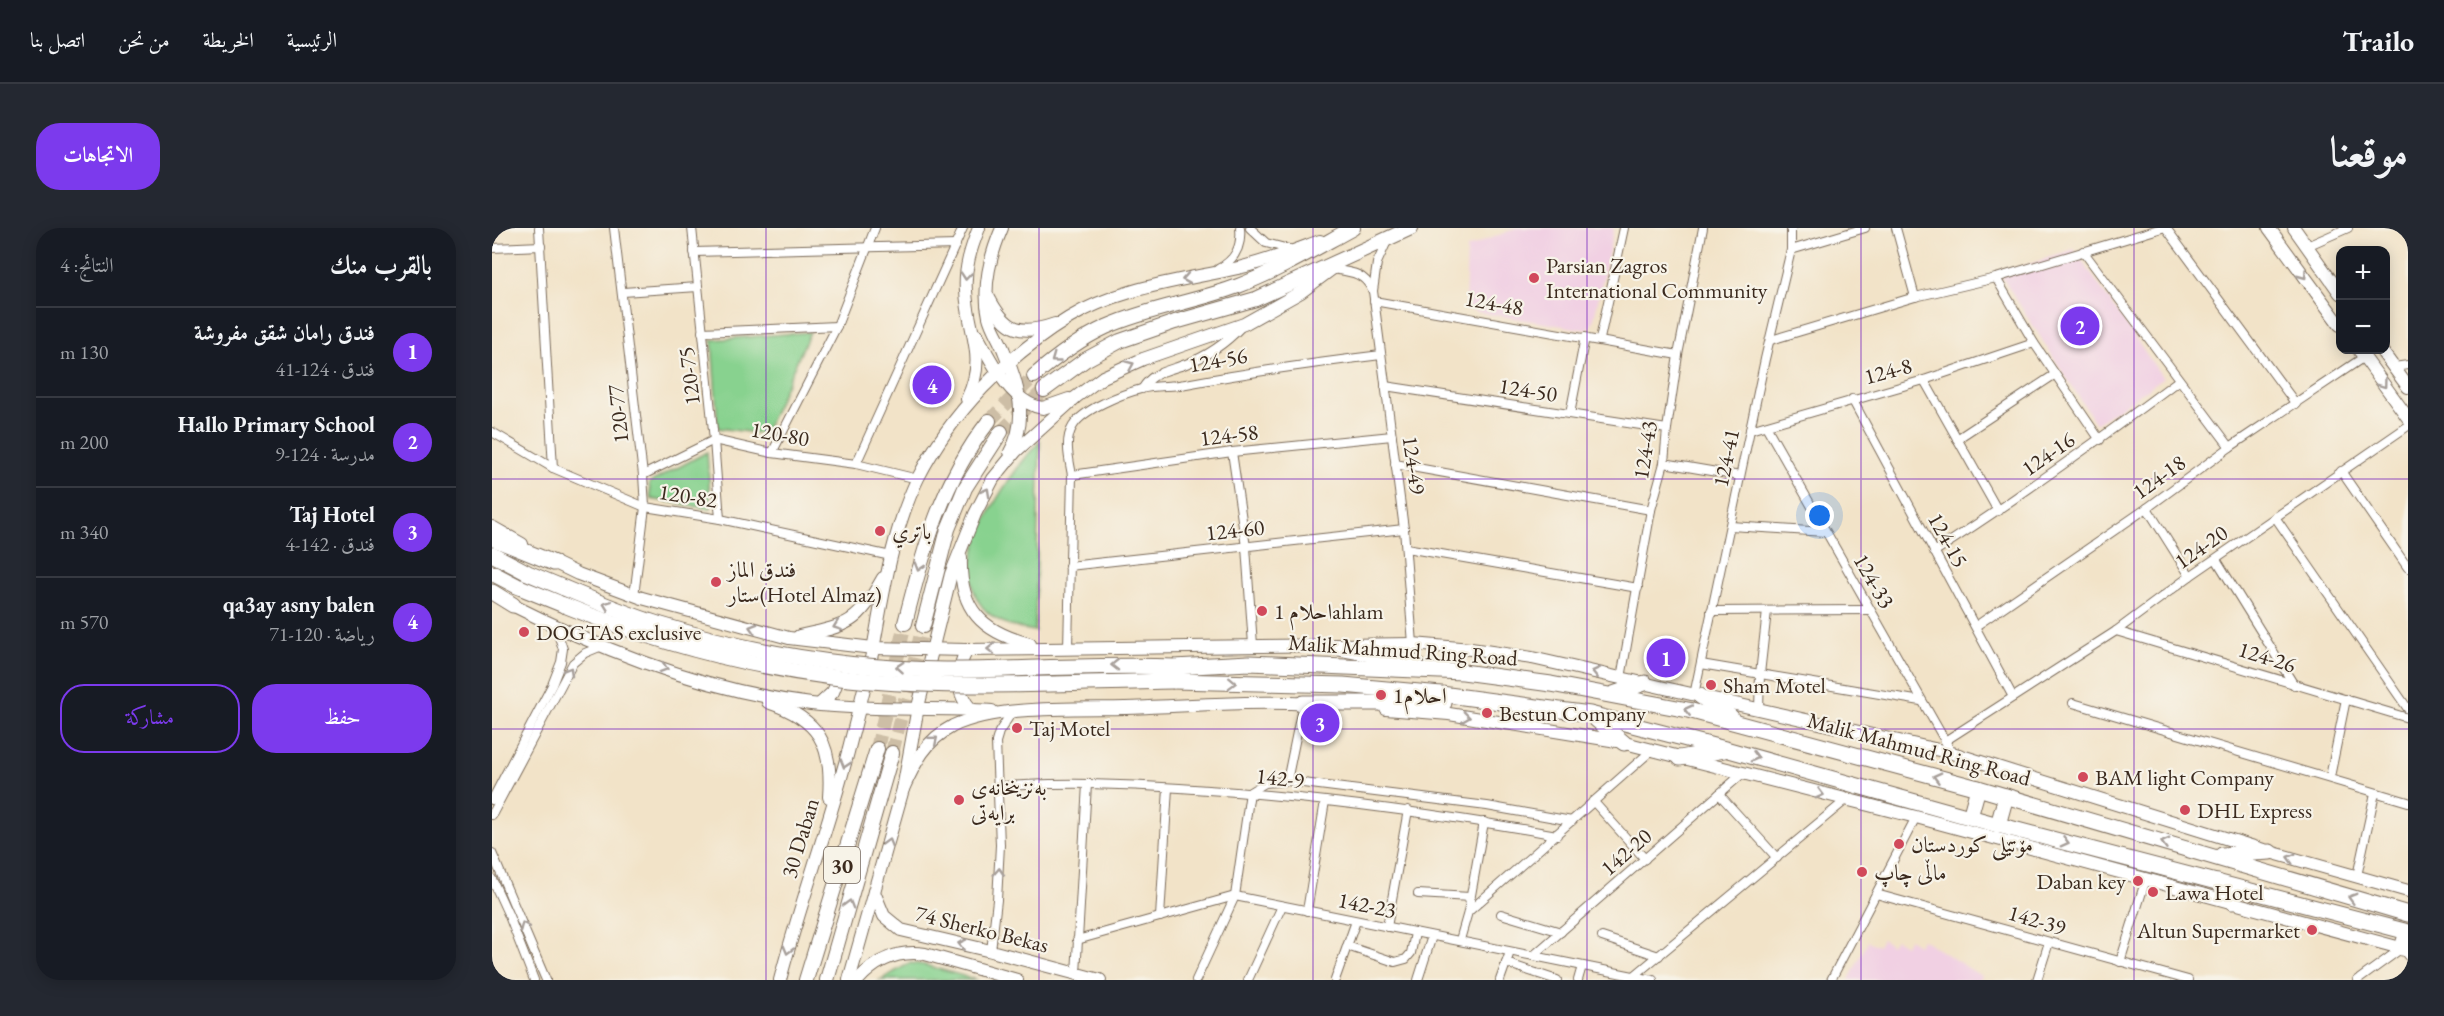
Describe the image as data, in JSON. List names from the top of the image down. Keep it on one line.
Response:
{"streets":{"highway":["Malik Mahmud Ring Road"],"main road":["30 Daban","30","74 Sherko Bekas"],"street":["124-48","124-56","124-8","120-75","124-50","120-77","120-80","124-58","124-43","124-16","124-41","124-49","124-18","120-82","124-60","124-15","124-20","124-33","124-26","142-9","142-20","142-23","142-39"]},"crossings":[["124-48","124-43"],["124-48","124-49"],["124-56","124-58"],["124-56","124-49"],["124-8","124-41"],["124-8","124-15"],["124-8","124-33"],["120-75","120-80"],["120-75","120-82"],["124-50","124-43"],["124-50","124-49"],["120-77","120-82"],["120-80","30 Daban"],["124-58","124-49"],["124-16","124-15"],["124-49","124-60"],["124-18","124-15"],["120-82","30 Daban"],["124-15","124-20"],["124-20","124-33"],["124-20","124-26"],["142-20","142-23"],["30","74 Sherko Bekas"]],"places":["Parsian Zagros International Community","باتري","فندق الماز ستار(Hotel Almaz)","احلام 1ahlam","DOGTAS exclusive","Sham Motel","احلام1","Bestun Company","Taj Motel","BAM light Company","بەنزینخانەی برایەتی","DHL Express","مۆتێلی کوردستان","ماڵی چاپ","Daban key","Lawa Hotel","Altun Supermarket"],"page":{"header":"Trailo","nav":["الرئيسية","الخريطة","من نحن","اتصل بنا"],"title":"موقعنا","buttons":["الاتجاهات",["حفظ","مشاركة"]],"heading":["بالقرب منك","النتائج: 4"],"map_buttons":["+","−"],"pins":["2","4","1","3"],"list":[{"mark":"1","name":"فندق رامان شقق مفروشة","note":"فندق · 124-41","value":"130 m"},{"mark":"2","name":"Hallo Primary School","note":"مدرسة · 124-9","value":"200 m"},{"mark":"3","name":"Taj Hotel","note":"فندق · 142-4","value":"340 m"},{"mark":"4","name":"qa3ay asny balen","note":"رياضة · 120-71","value":"570 m"}]}}
